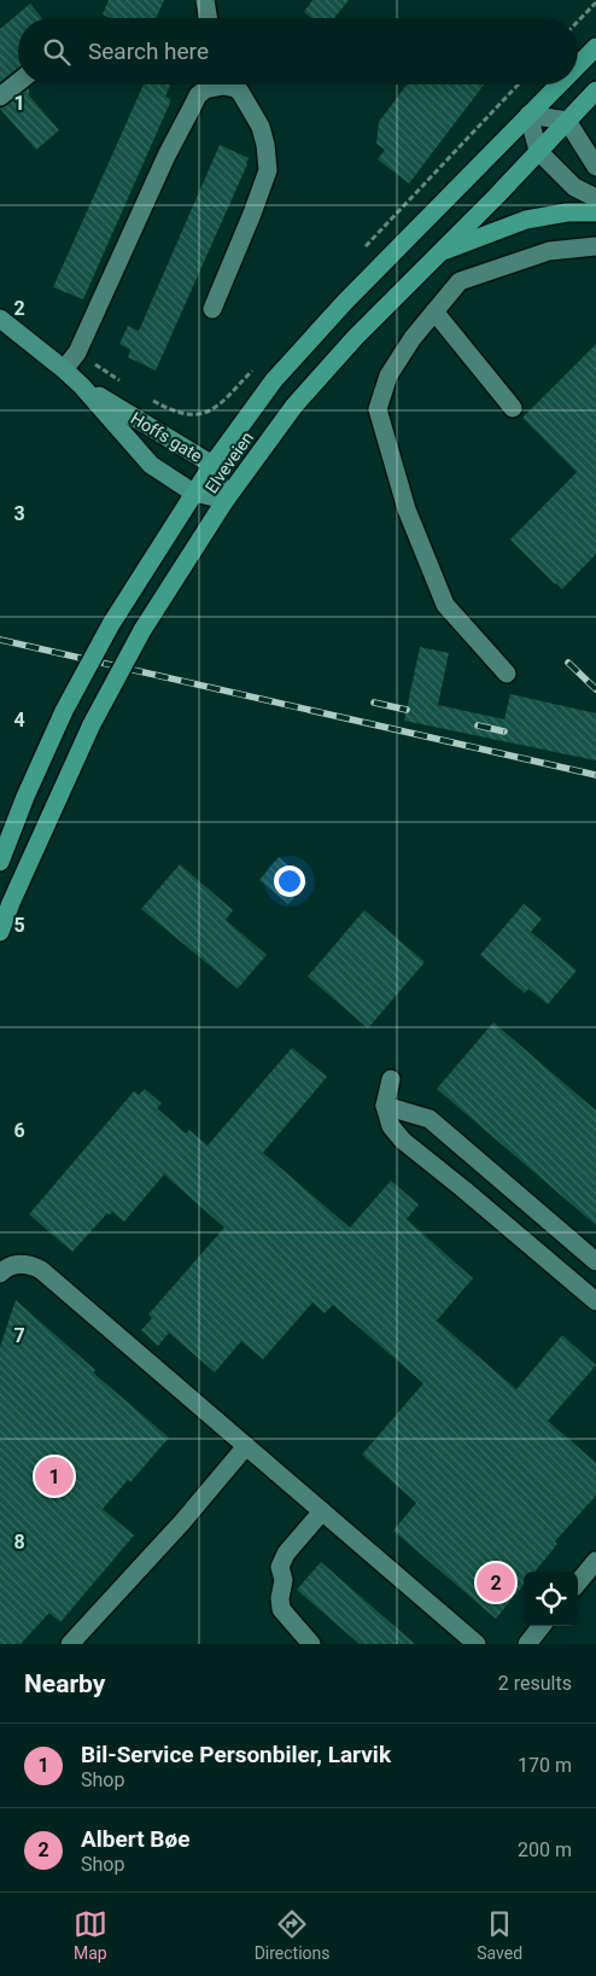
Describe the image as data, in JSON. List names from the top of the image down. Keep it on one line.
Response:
{"streets":{"highway":["Elveveien"],"main road":["Hoffs gate"]},"crossings":[["Hoffs gate","Elveveien"]],"page":{"search":"Search here","pins":["1","2"],"heading":["Nearby","2 results"],"list":[{"mark":"1","name":"Bil-Service Personbiler, Larvik","note":"Shop","value":"170 m"},{"mark":"2","name":"Albert Bøe","note":"Shop","value":"200 m"}],"nav":["Map","Directions","Saved"]},"grid":{"rows":["1","2","3","4","5","6","7","8"]}}
